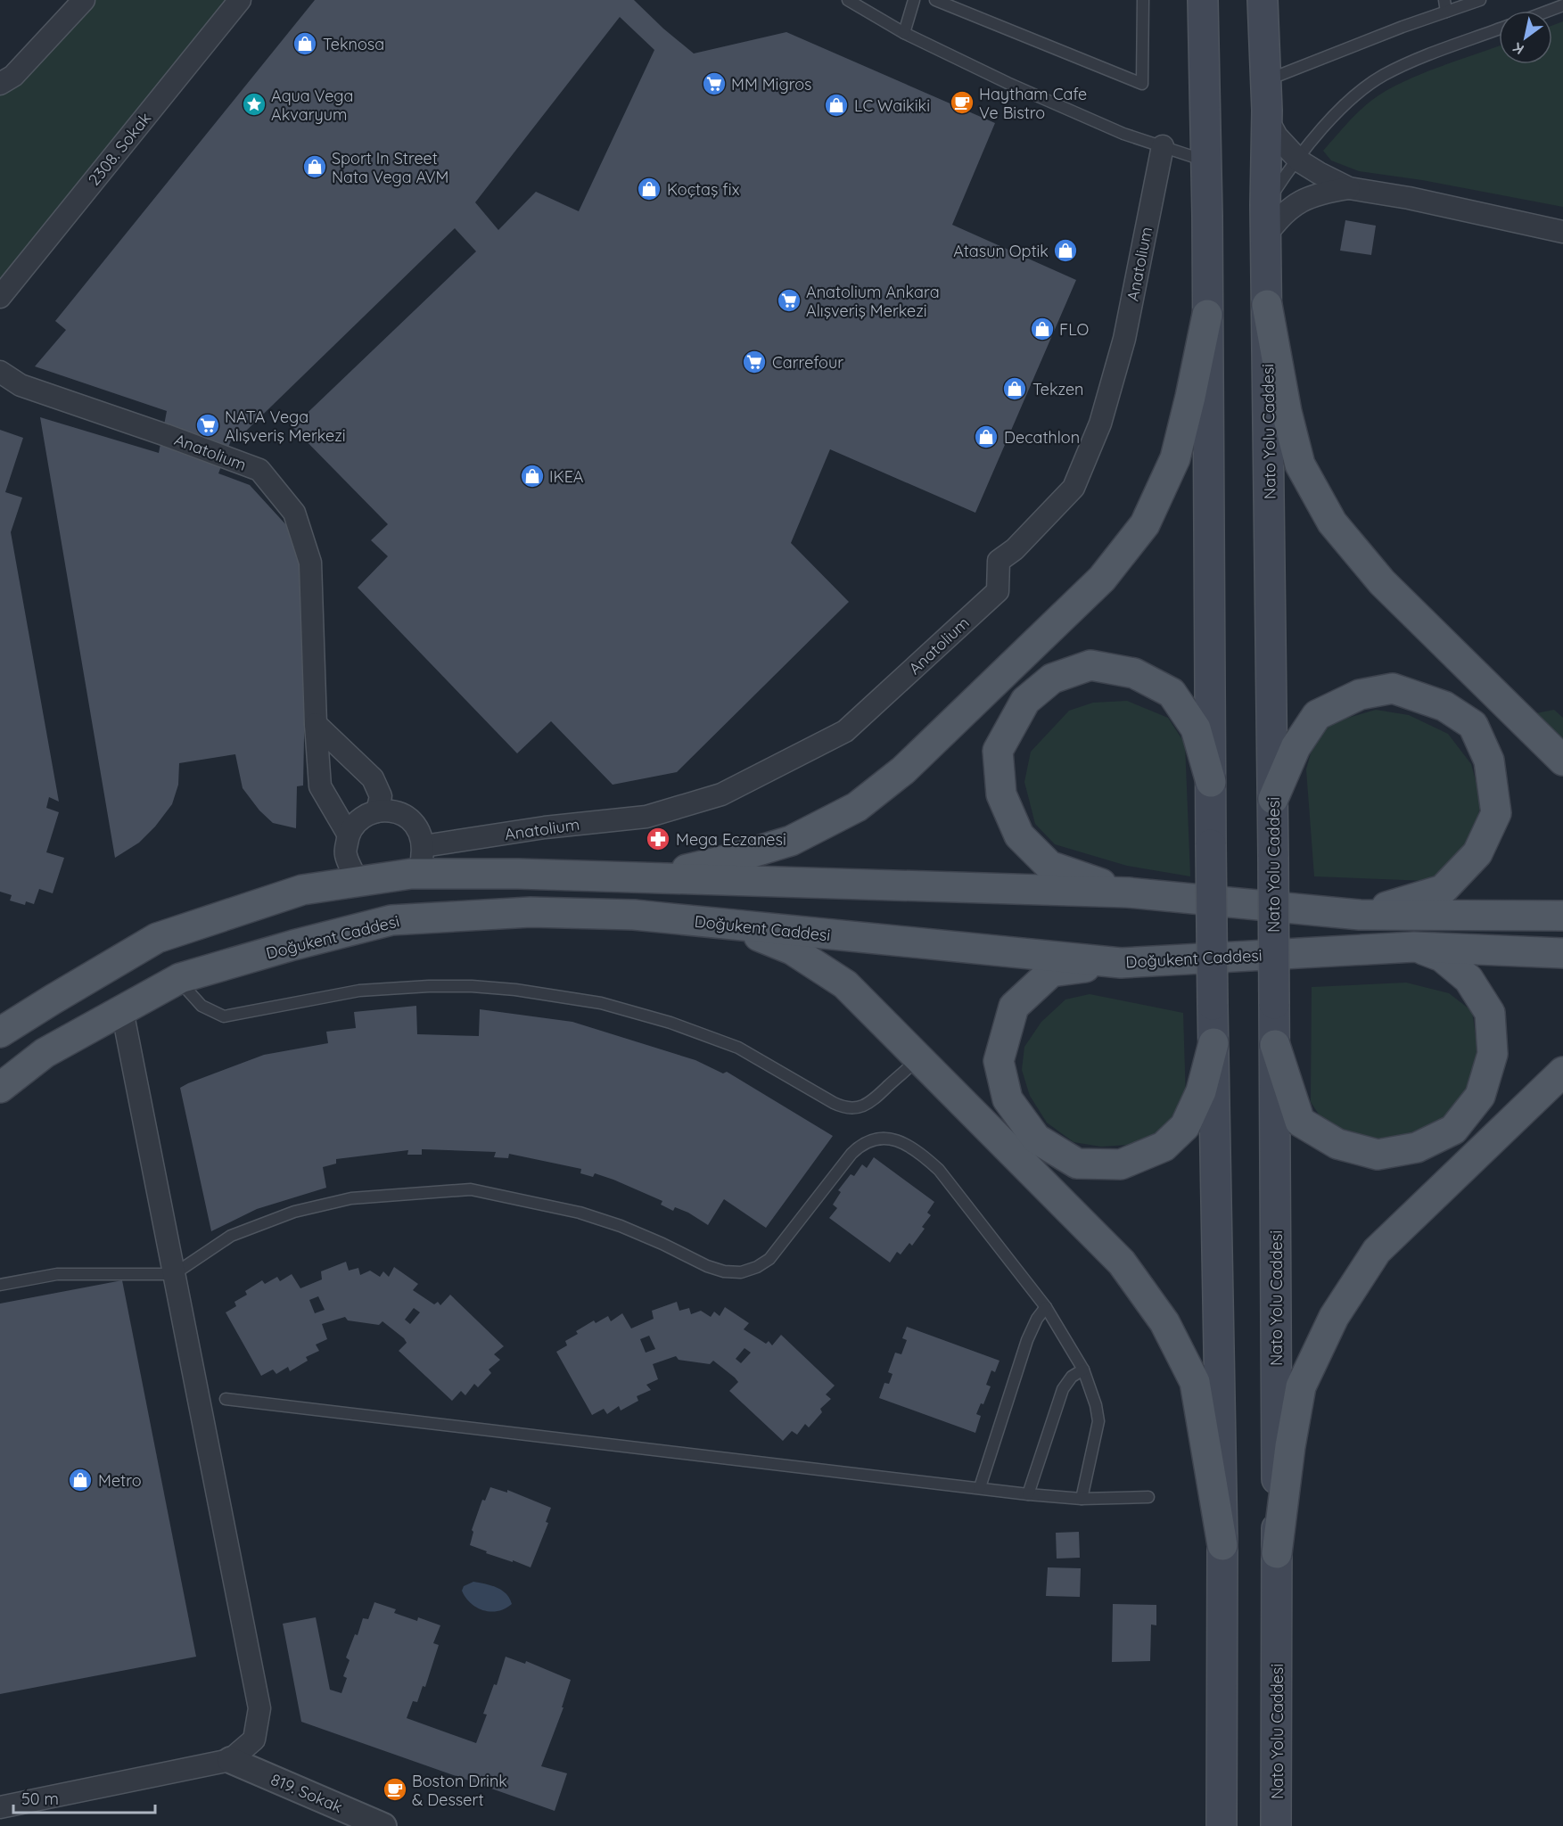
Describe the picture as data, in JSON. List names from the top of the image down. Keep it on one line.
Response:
{"streets":{"main road":["Nato Yolu Caddesi","Doğukent Caddesi"],"street":["2308. Sokak","Anatolium","819. Sokak"]},"places":{"shop":["Teknosa","LC Waikiki","Sport In Street Nata Vega AVM","Koçtaş fix","Atasun Optik","FLO","Tekzen","Decathlon","IKEA","Metro"],"supermarket":["MM Migros","Anatolium Ankara Alışveriş Merkezi","Carrefour","NATA Vega Alışveriş Merkezi"],"cafe":["Haytham Cafe Ve Bistro","Boston Drink & Dessert"],"place":["Aqua Vega Akvaryum"],"pharmacy":["Mega Eczanesi"]},"scale_bar":"50 m","north":"bottom left"}
